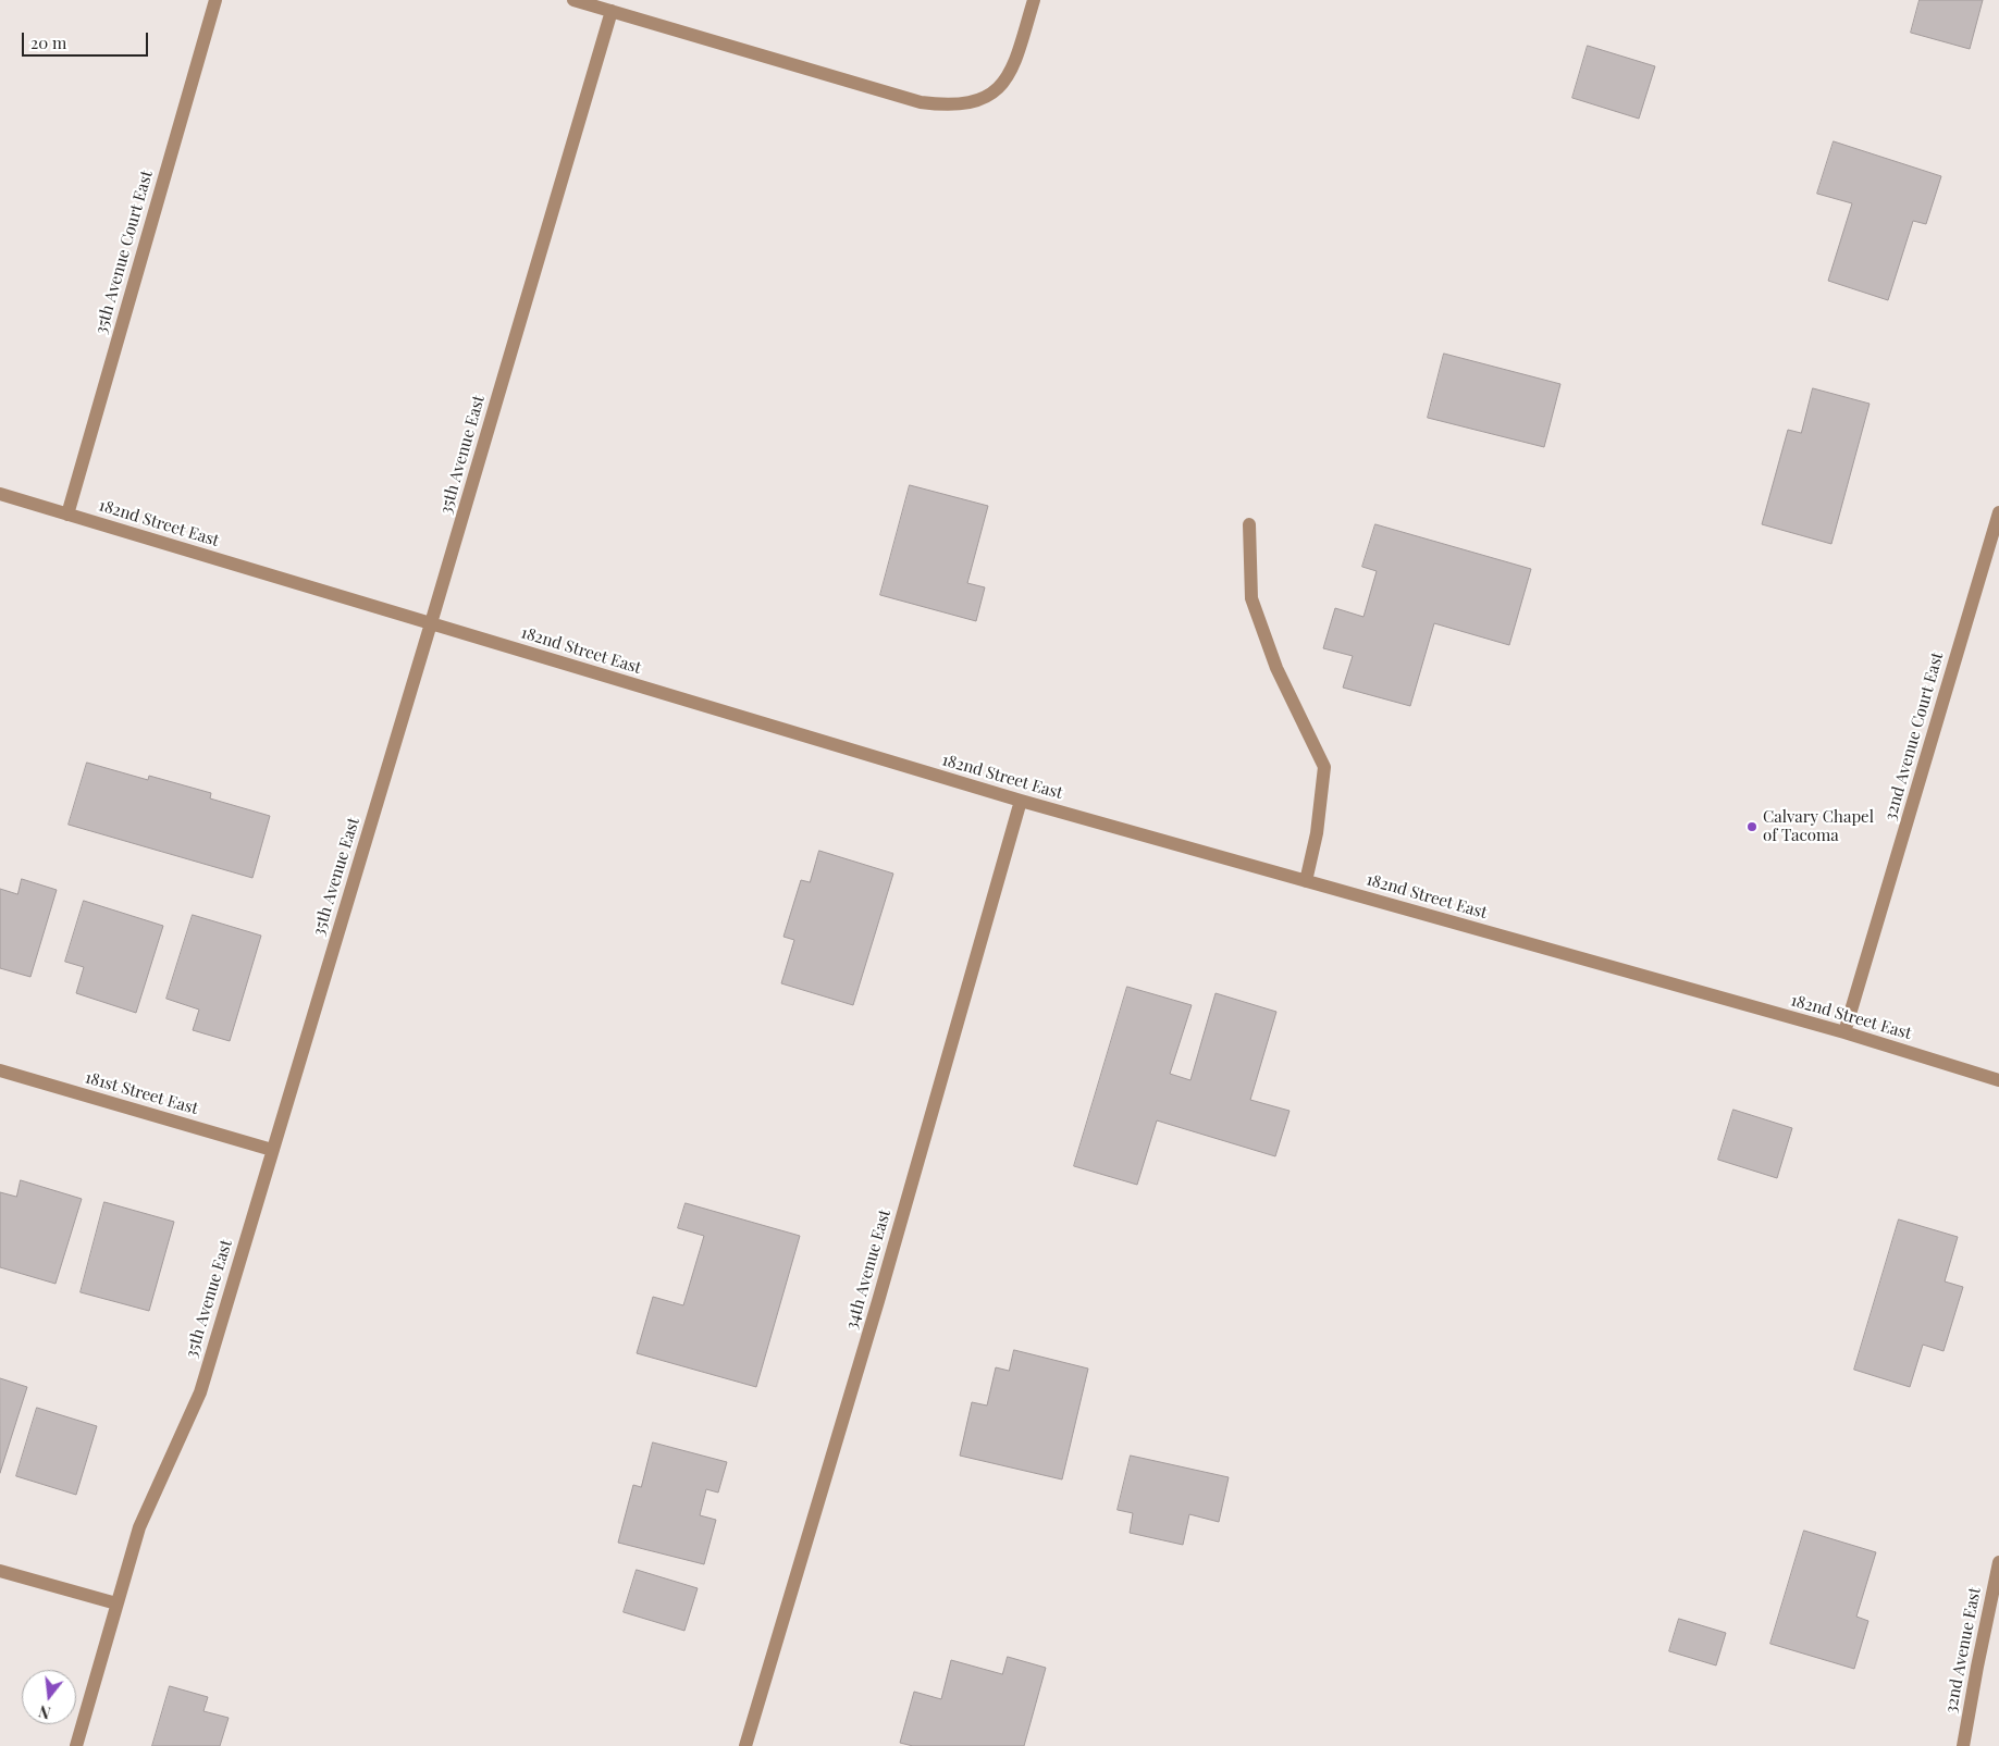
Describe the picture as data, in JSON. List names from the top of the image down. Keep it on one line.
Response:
{"streets":{"street":["35th Avenue Court East","35th Avenue East","182nd Street East","32nd Avenue Court East","181st Street East","34th Avenue East","32nd Avenue East"]},"crossings":[["35th Avenue Court East","182nd Street East"],["35th Avenue East","182nd Street East"],["35th Avenue East","181st Street East"],["182nd Street East","32nd Avenue Court East"],["182nd Street East","34th Avenue East"]],"places":["Calvary Chapel of Tacoma"],"scale_bar":"20 m","north":"bottom"}
